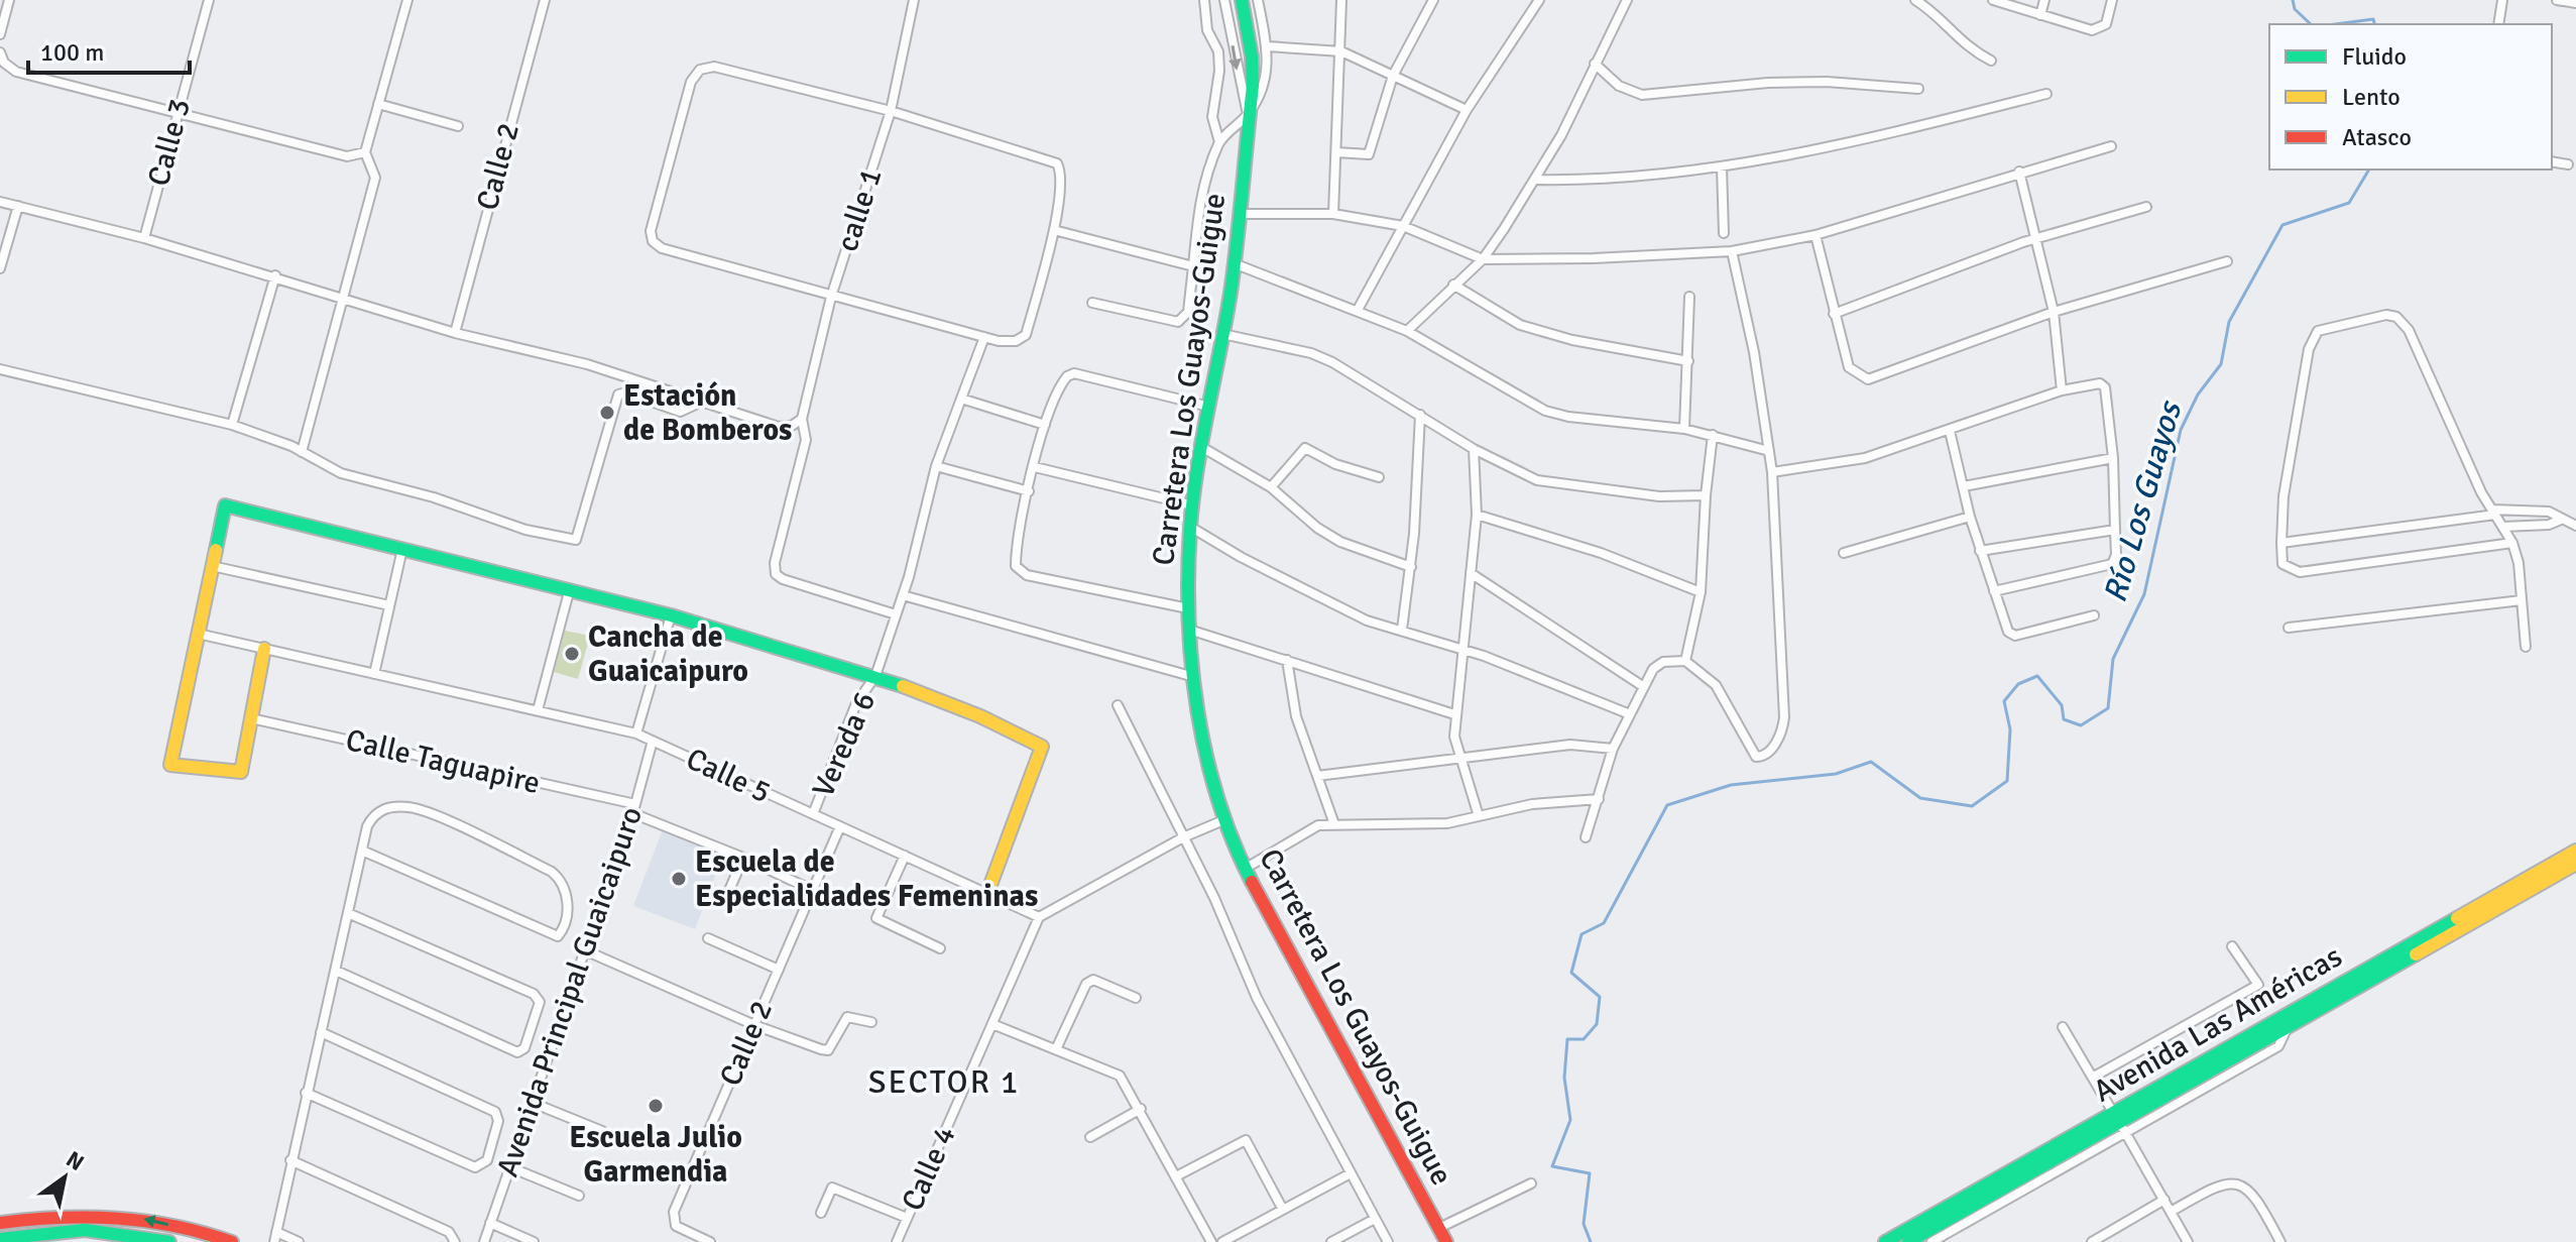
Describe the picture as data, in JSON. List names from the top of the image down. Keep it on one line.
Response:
{"streets":{"street":["Calle 3","Calle 2","calle 1","Carretera Los Guayos-Guigue","Vereda 6","Calle Taguapire","Calle 5","Avenida Principal Guaicaipuro","Avenida Las Américas","Calle 4"]},"crossings":[["Calle 2","Calle Taguapire"],["Calle 2","Calle 5"],["calle 1","Vereda 6"],["Vereda 6","Calle 5"],["Calle Taguapire","Avenida Principal Guaicaipuro"],["Calle 5","Avenida Principal Guaicaipuro"],["Calle 5","Calle 4"]],"districts":["SECTOR 1"],"water":["Río Los Guayos"],"places":["Estación de Bomberos","Cancha de Guaicaipuro","Escuela de Especialidades Femeninas","Escuela Julio Garmendia"],"legend":["Fluido","Lento","Atasco"],"scale_bar":"100 m","north":"top right"}
